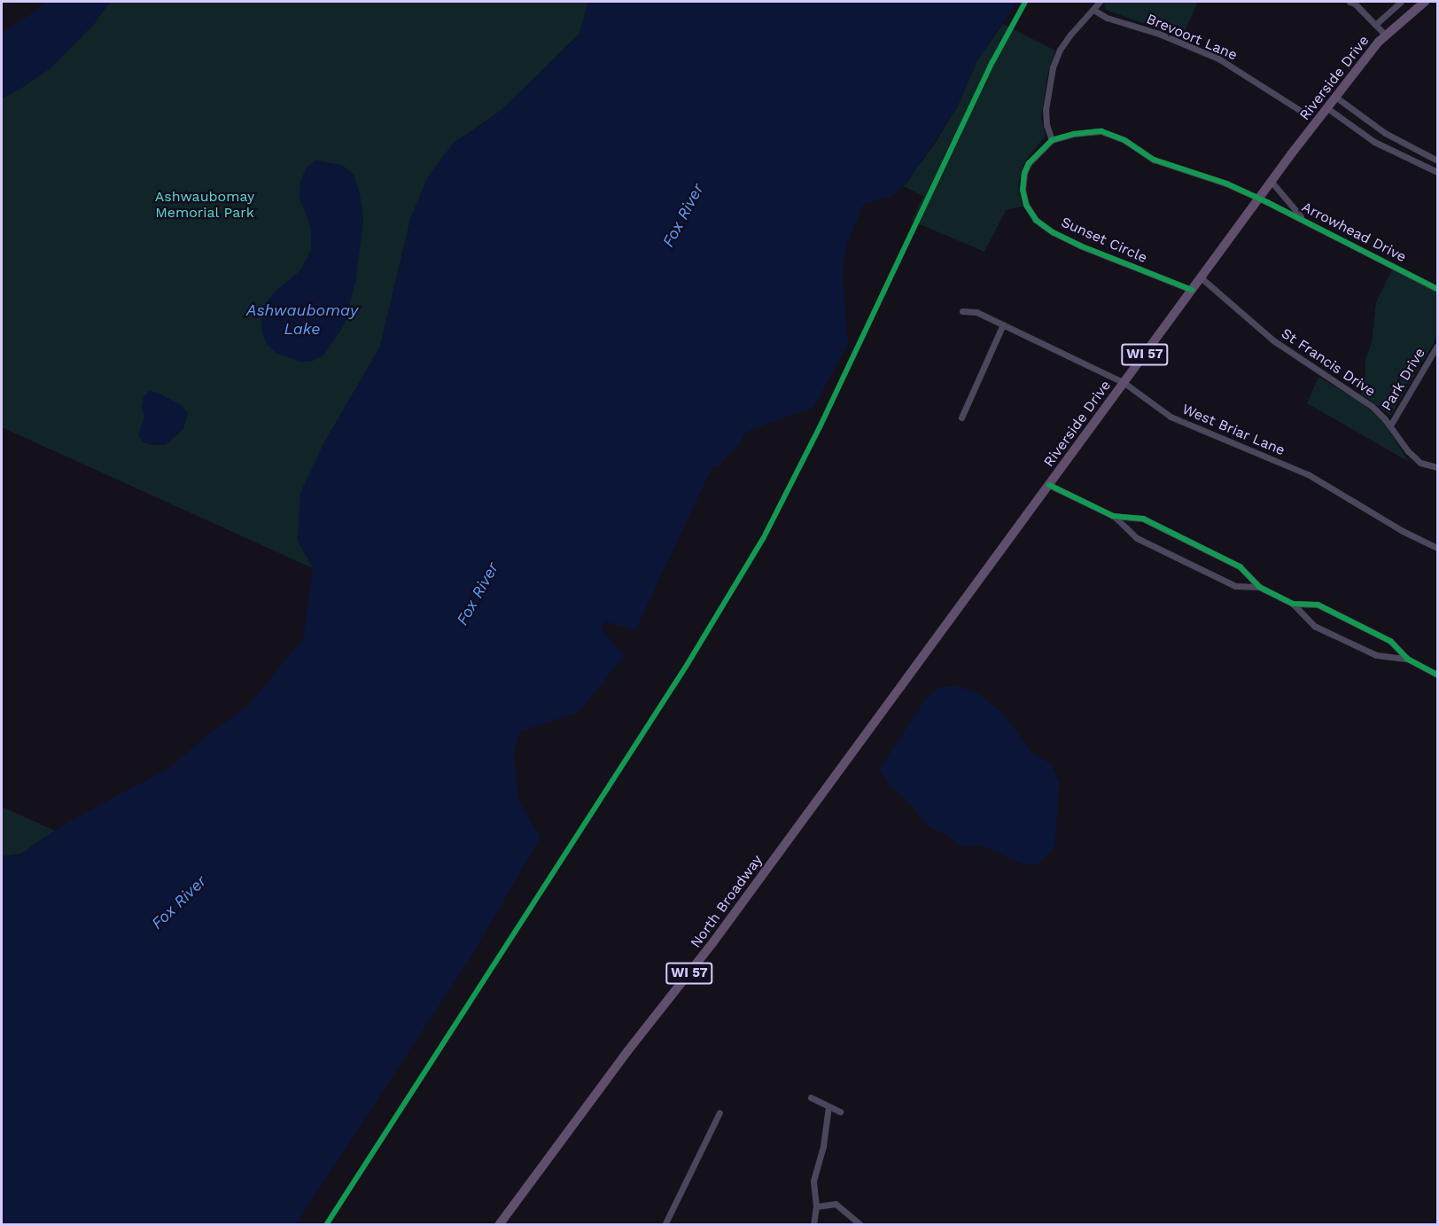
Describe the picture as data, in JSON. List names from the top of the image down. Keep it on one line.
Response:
{"streets":{"main road":["Riverside Drive","WI 57","North Broadway"],"street":["Brevoort Lane","Arrowhead Drive","Sunset Circle","St Francis Drive","Park Drive","West Briar Lane"]},"crossings":[["Riverside Drive","Arrowhead Drive"],["Riverside Drive","Sunset Circle"],["Riverside Drive","St Francis Drive"],["Riverside Drive","West Briar Lane"],["Riverside Drive","North Broadway"],["Arrowhead Drive","Sunset Circle"],["St Francis Drive","Park Drive"]],"water":["Fox River","Ashwaubomay Lake"],"parks":["Ashwaubomay Memorial Park"]}
